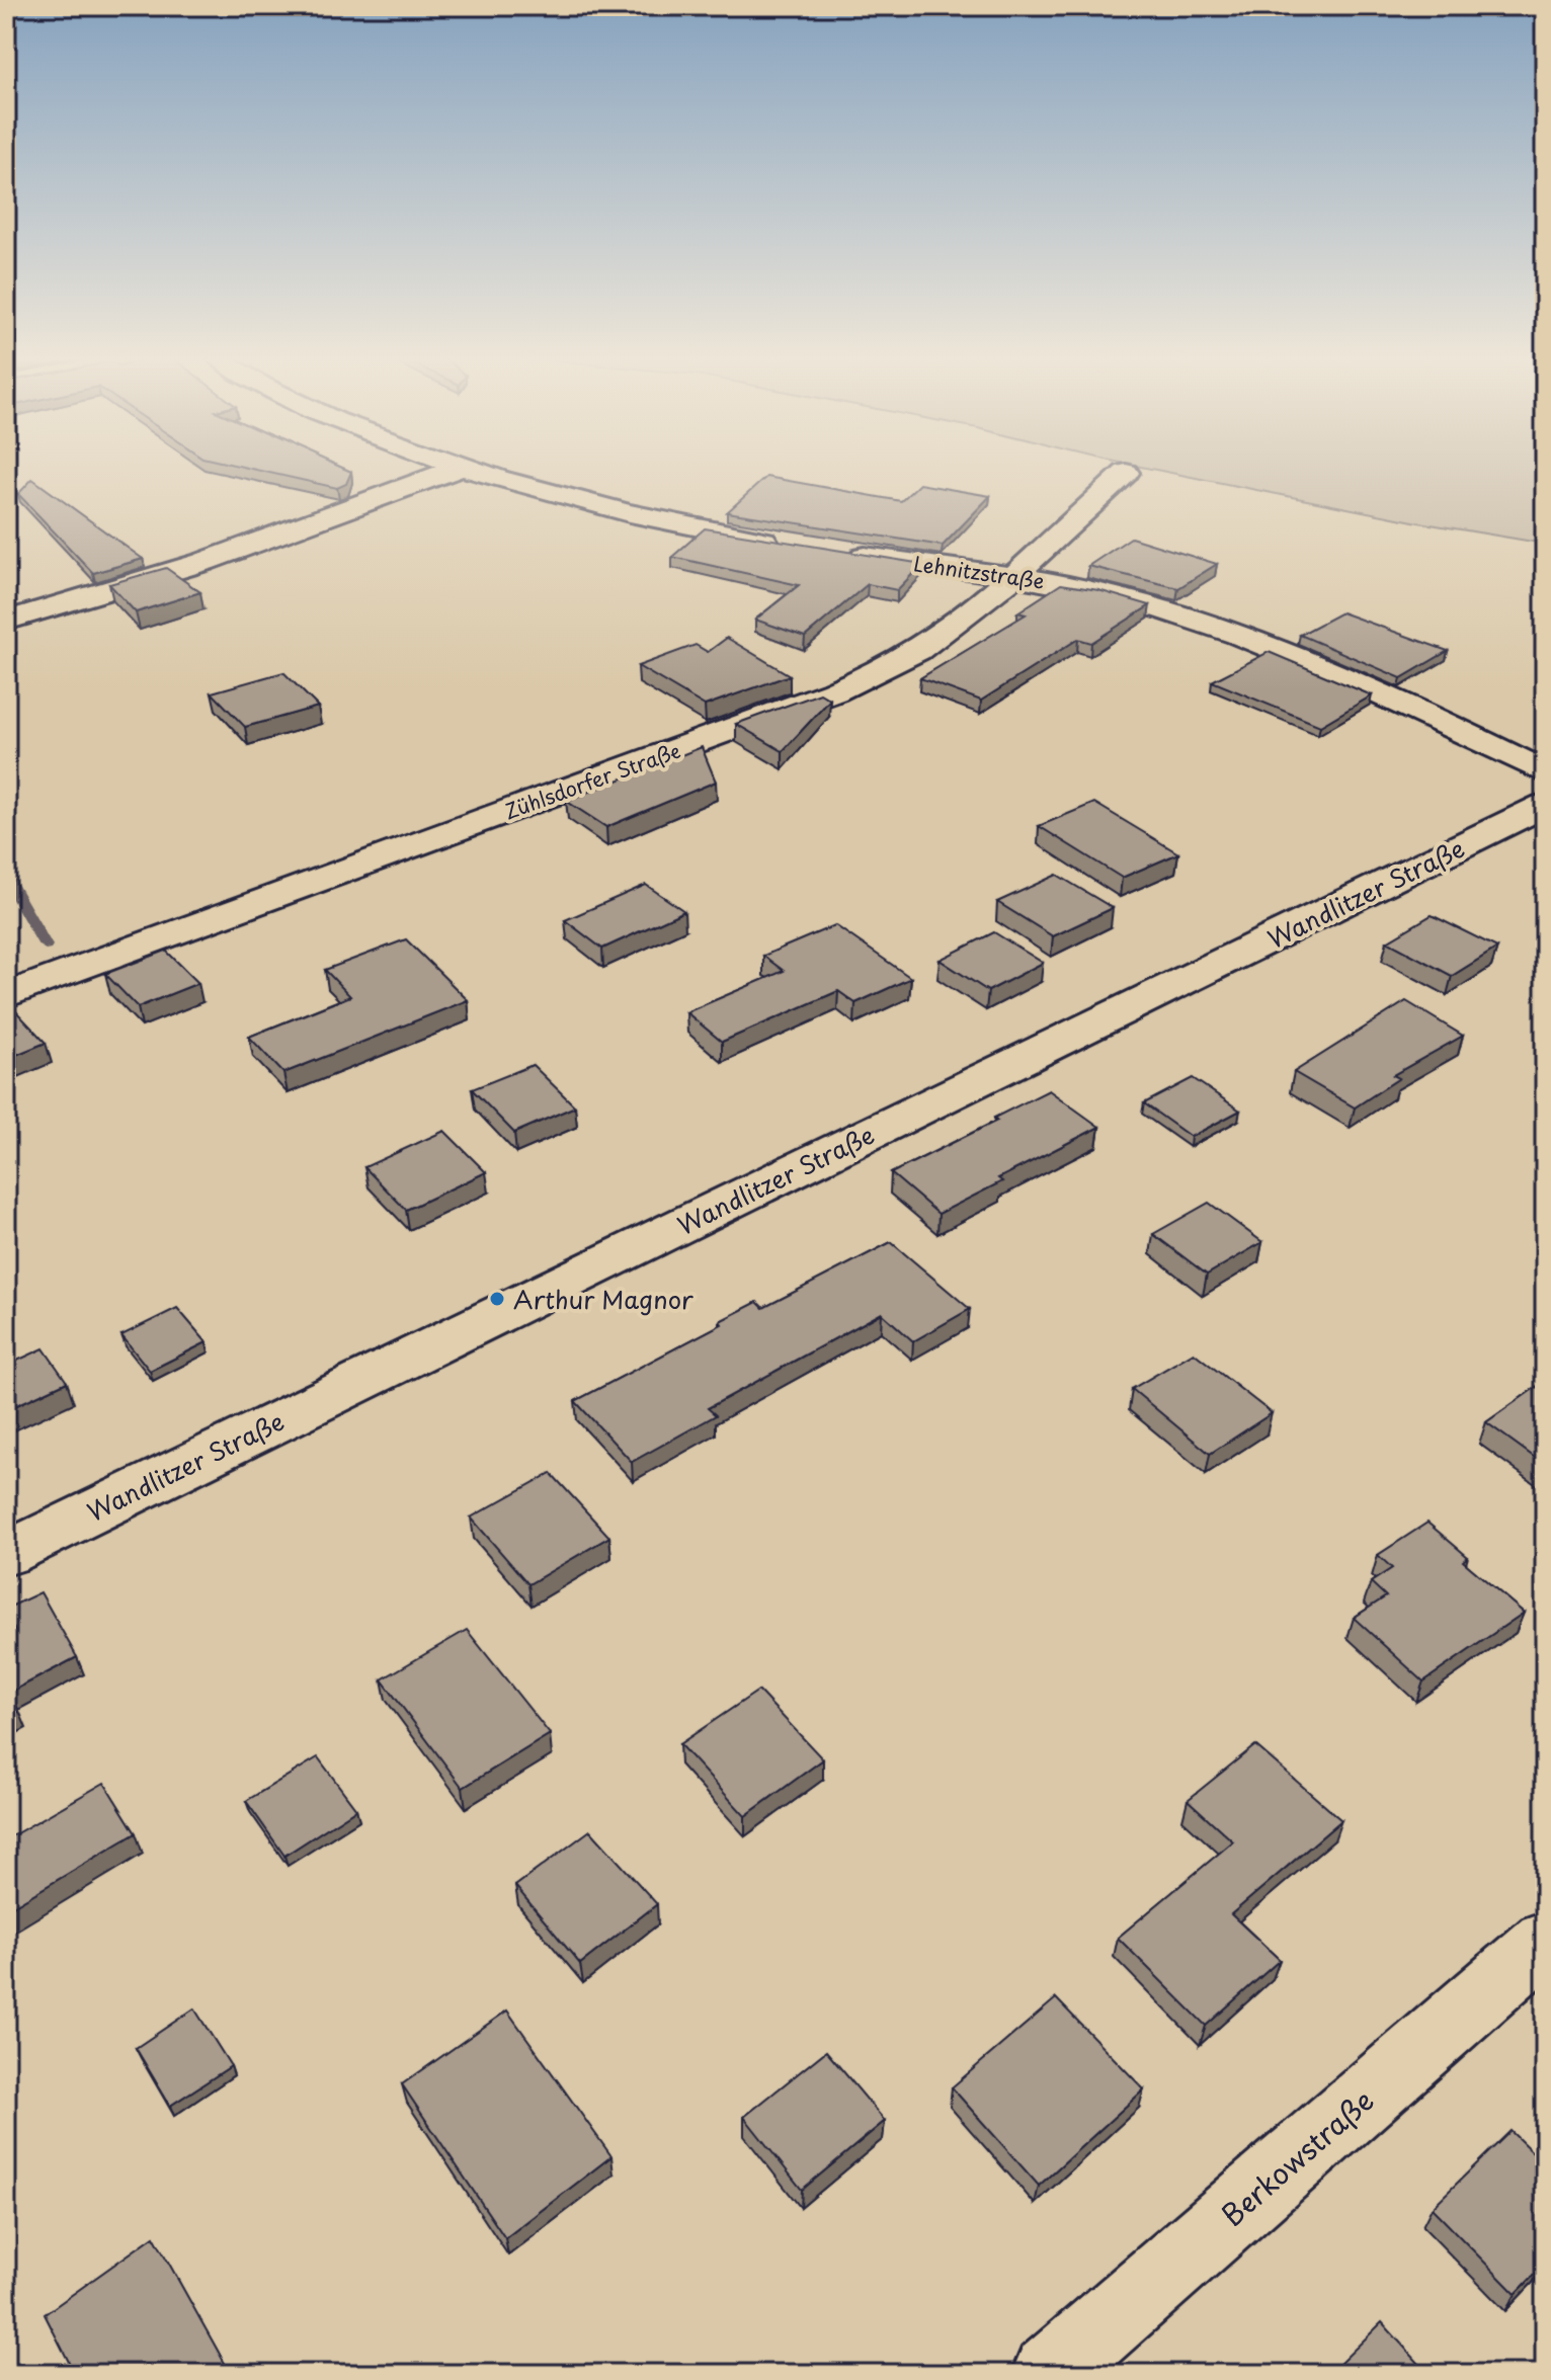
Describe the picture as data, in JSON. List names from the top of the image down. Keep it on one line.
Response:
{"streets":{"street":["Lehnitzstraße","Zühlsdorfer Straße","Wandlitzer Straße","Berkowstraße"]},"crossings":[["Lehnitzstraße","Zühlsdorfer Straße"]],"places":["Arthur Magnor"]}
